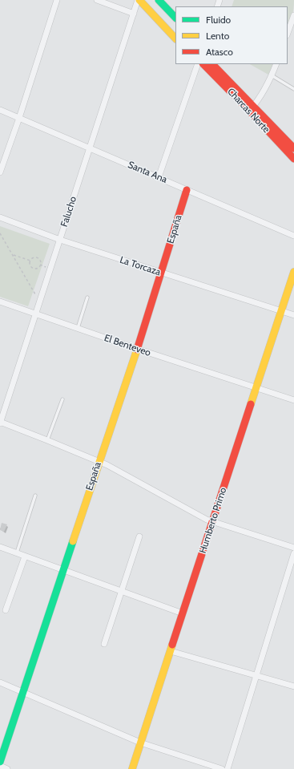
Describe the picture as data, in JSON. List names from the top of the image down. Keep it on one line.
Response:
{"streets":{"street":["Charcas Norte","Santa Ana","Falucho","España","La Torcaza","El Benteveo","Humberto Primo"]},"crossings":[["Santa Ana","Falucho"],["Santa Ana","España"],["Falucho","La Torcaza"],["Falucho","El Benteveo"],["España","La Torcaza"],["España","El Benteveo"],["La Torcaza","Humberto Primo"],["El Benteveo","Humberto Primo"]],"legend":["Fluido","Lento","Atasco"]}
